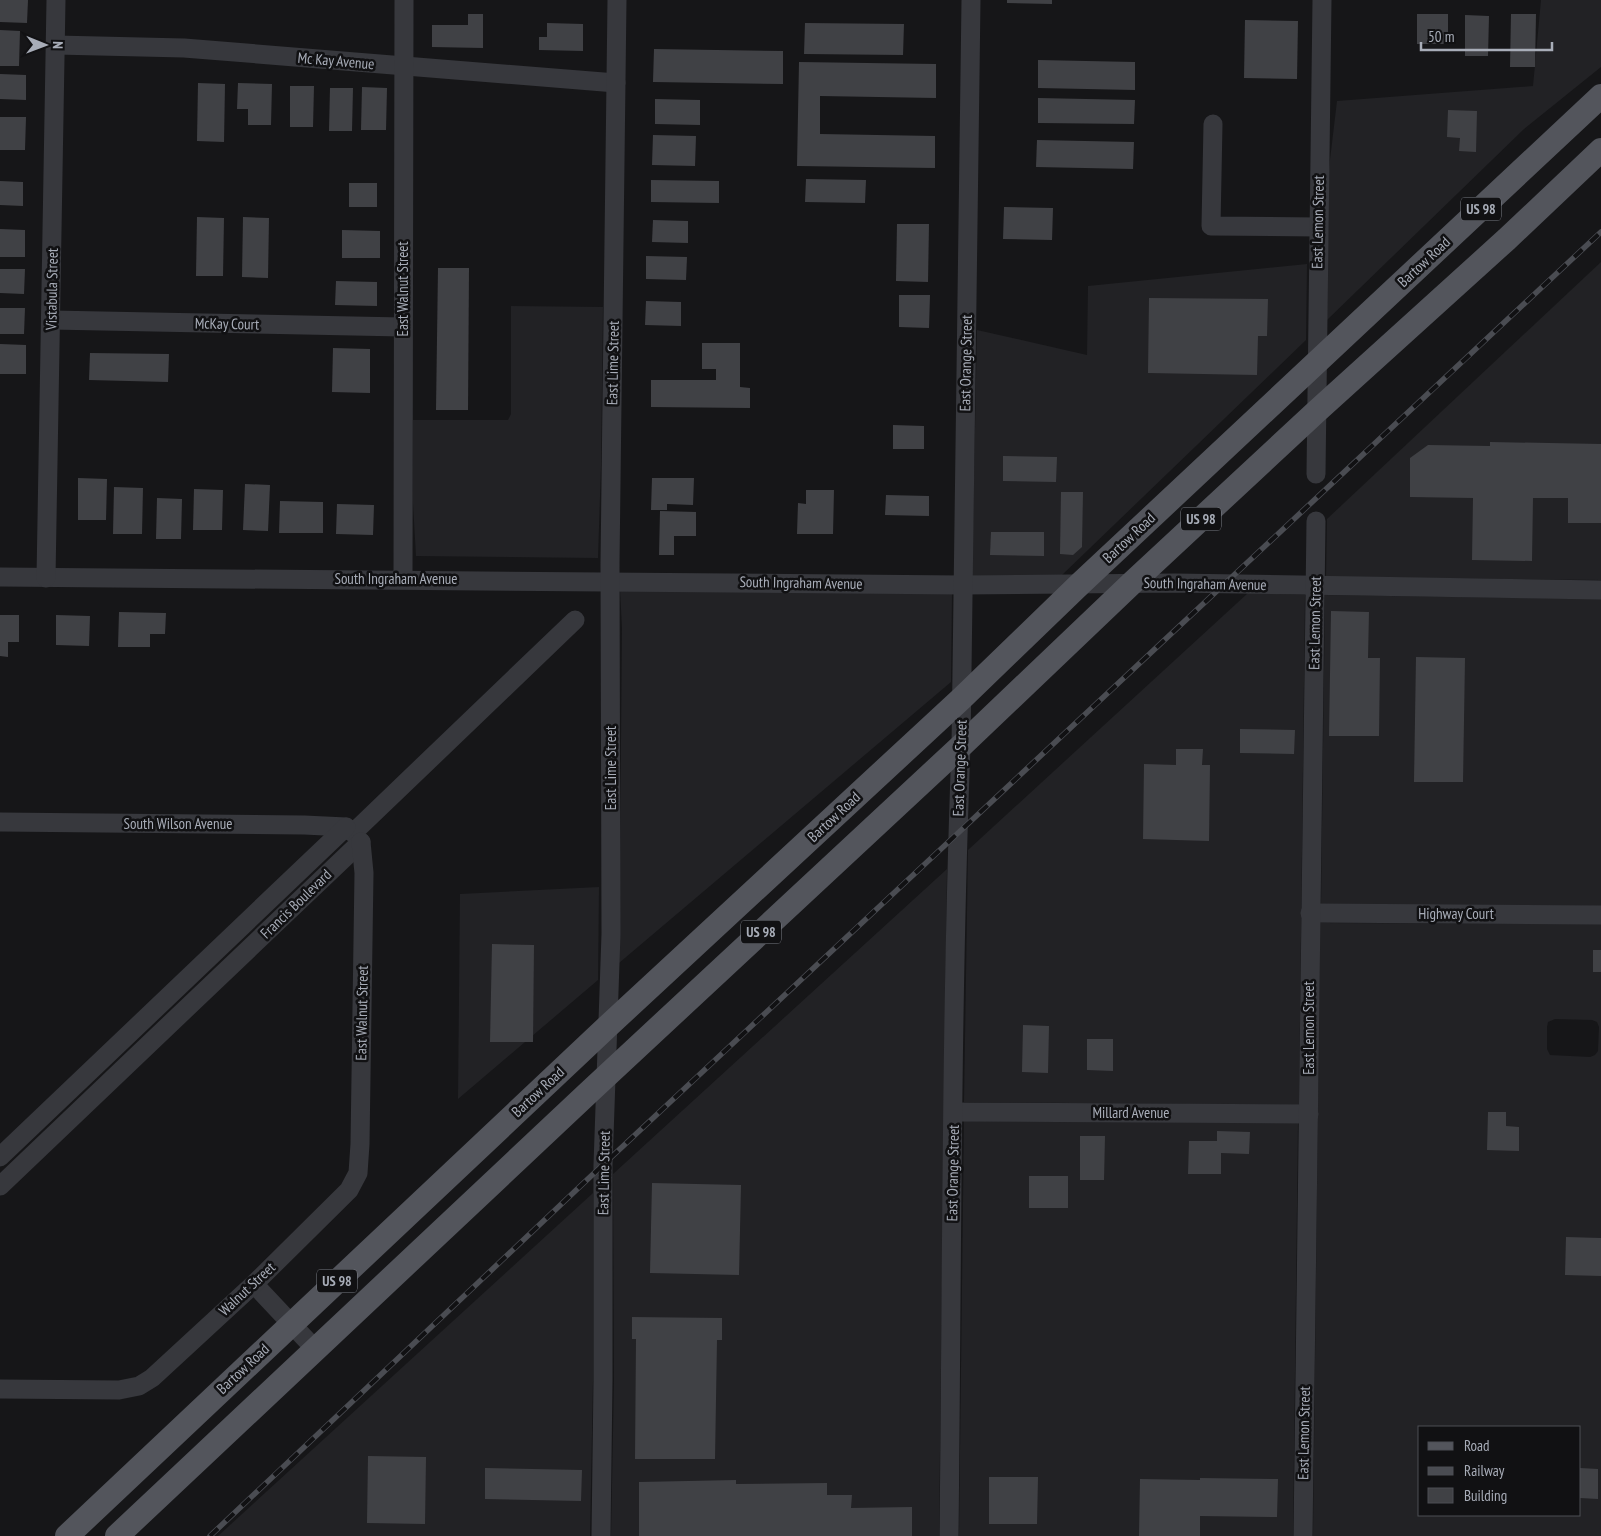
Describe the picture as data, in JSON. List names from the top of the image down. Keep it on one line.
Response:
{"streets":{"main road":["US 98","Bartow Road"],"street":["Mc Kay Avenue","East Lemon Street","Vistabula Street","East Walnut Street","McKay Court","East Lime Street","East Orange Street","South Ingraham Avenue","South Wilson Avenue","Francis Boulevard","Highway Court","Millard Avenue","Walnut Street"]},"crossings":[["Mc Kay Avenue","Vistabula Street"],["Mc Kay Avenue","East Walnut Street"],["Mc Kay Avenue","East Lime Street"],["US 98","East Lemon Street"],["US 98","East Lime Street"],["US 98","East Orange Street"],["US 98","South Ingraham Avenue"],["East Lemon Street","Bartow Road"],["East Lemon Street","South Ingraham Avenue"],["East Lemon Street","Highway Court"],["East Lemon Street","Millard Avenue"],["Bartow Road","East Lime Street"],["Bartow Road","East Orange Street"],["Bartow Road","South Ingraham Avenue"],["Vistabula Street","McKay Court"],["Vistabula Street","South Ingraham Avenue"],["East Walnut Street","McKay Court"],["East Walnut Street","South Ingraham Avenue"],["East Walnut Street","South Wilson Avenue"],["East Walnut Street","Francis Boulevard"],["East Walnut Street","Walnut Street"],["East Lime Street","South Ingraham Avenue"],["East Orange Street","South Ingraham Avenue"],["East Orange Street","Millard Avenue"],["South Wilson Avenue","Francis Boulevard"]],"legend":["Road","Railway","Building"],"scale_bar":"50 m","north":"right"}
